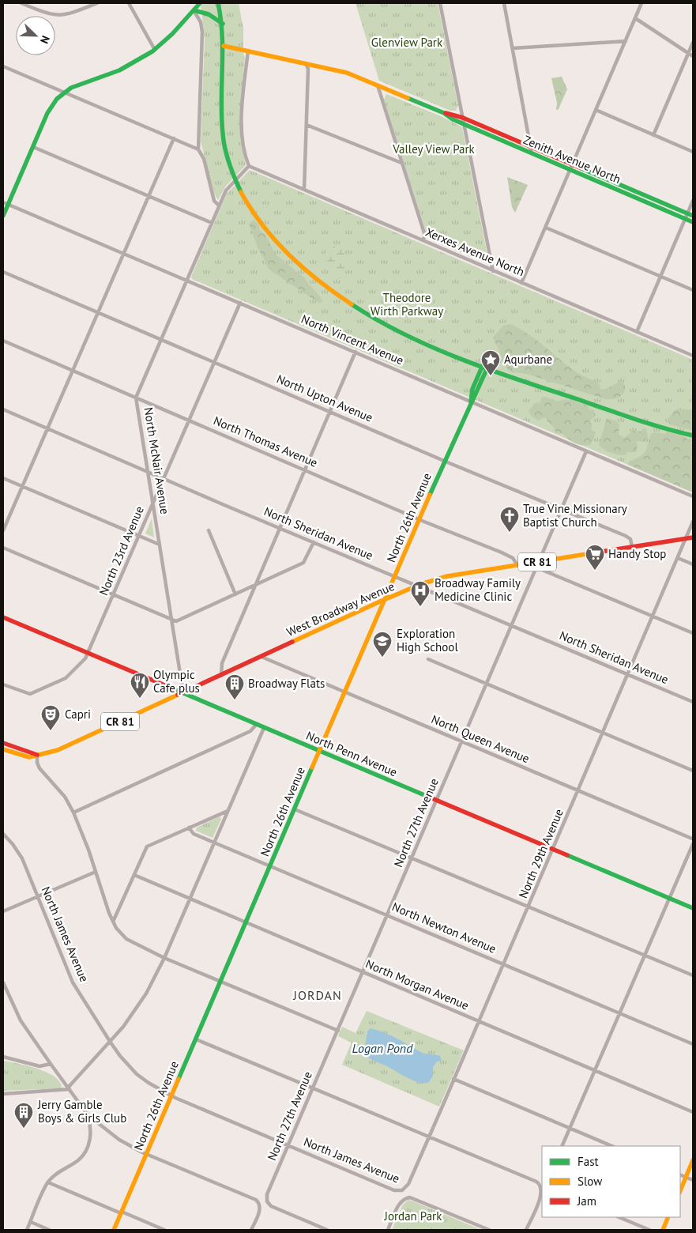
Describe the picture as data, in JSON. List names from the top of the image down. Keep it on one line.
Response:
{"streets":{"street":["Zenith Avenue North","Xerxes Avenue North","North Vincent Avenue","North Upton Avenue","North Thomas Avenue","North McNair Avenue","North 26th Avenue","North Sheridan Avenue","North 23rd Avenue","CR 81","West Broadway Avenue","North Queen Avenue","North Penn Avenue","North 27th Avenue","North 29th Avenue","North Newton Avenue","North James Avenue","North Morgan Avenue"]},"crossings":[["Xerxes Avenue North","North McNair Avenue"],["North Vincent Avenue","North McNair Avenue"],["North Vincent Avenue","North 26th Avenue"],["North Vincent Avenue","North 23rd Avenue"],["North Vincent Avenue","North 27th Avenue"],["North Upton Avenue","North McNair Avenue"],["North Upton Avenue","North 26th Avenue"],["North Upton Avenue","North 23rd Avenue"],["North Upton Avenue","West Broadway Avenue"],["North Upton Avenue","North 27th Avenue"],["North Thomas Avenue","North McNair Avenue"],["North Thomas Avenue","North 26th Avenue"],["North Thomas Avenue","North 23rd Avenue"],["North Thomas Avenue","West Broadway Avenue"],["North McNair Avenue","North Sheridan Avenue"],["North McNair Avenue","North 23rd Avenue"],["North McNair Avenue","West Broadway Avenue"],["North McNair Avenue","North Penn Avenue"],["North 26th Avenue","North Sheridan Avenue"],["North 26th Avenue","West Broadway Avenue"],["North 26th Avenue","North Queen Avenue"],["North 26th Avenue","North Penn Avenue"],["North 26th Avenue","North Newton Avenue"],["North 26th Avenue","North James Avenue"],["North 26th Avenue","North Morgan Avenue"],["North Sheridan Avenue","North 23rd Avenue"],["North Sheridan Avenue","West Broadway Avenue"],["North Sheridan Avenue","North 27th Avenue"],["North Sheridan Avenue","North 29th Avenue"],["North 23rd Avenue","North Penn Avenue"],["West Broadway Avenue","North Queen Avenue"],["West Broadway Avenue","North Penn Avenue"],["West Broadway Avenue","North 27th Avenue"],["West Broadway Avenue","North 29th Avenue"],["North Queen Avenue","North 27th Avenue"],["North Queen Avenue","North 29th Avenue"],["North Penn Avenue","North 27th Avenue"],["North Penn Avenue","North 29th Avenue"],["North 27th Avenue","North Newton Avenue"],["North 27th Avenue","North James Avenue"],["North 27th Avenue","North Morgan Avenue"],["North 29th Avenue","North Newton Avenue"],["North 29th Avenue","North James Avenue"],["North 29th Avenue","North Morgan Avenue"]],"districts":["JORDAN"],"water":["Logan Pond"],"parks":["Glenview Park","Valley View Park","Theodore Wirth Parkway","Jordan Park"],"places":{"place":["Aqurbane"],"church":["True Vine Missionary Baptist Church"],"supermarket":["Handy Stop"],"hospital":["Broadway Family Medicine Clinic"],"school or university":["Exploration High School"],"restaurant":["Olympic Cafe plus"],"building":["Broadway Flats","Jerry Gamble Boys & Girls Club"],"theatre":["Capri"]},"legend":["Fast","Slow","Jam"],"north":"bottom right"}
